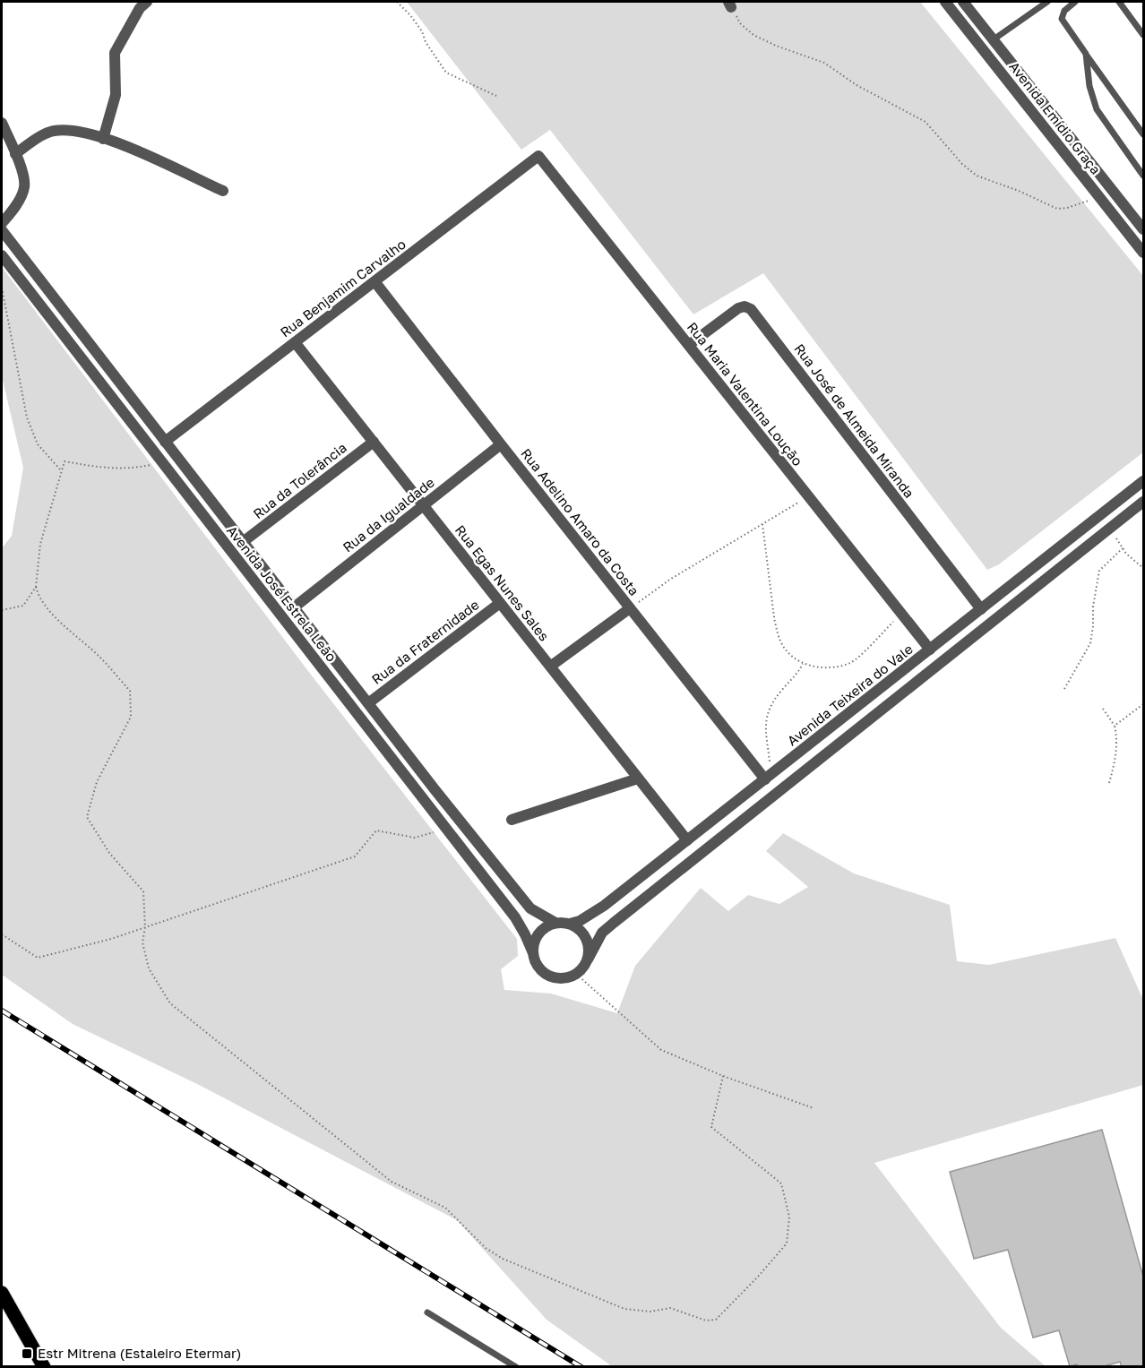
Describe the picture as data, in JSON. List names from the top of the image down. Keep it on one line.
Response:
{"streets":{"street":["Avenida Emídio Graça","Rua Benjamim Carvalho","Rua Maria Valentina Loução","Rua José de Almeida Miranda","Rua da Tolerância","Rua da Igualdade","Rua Adelino Amaro da Costa","Rua Egas Nunes Sales","Avenida José Estrela Leão","Rua da Fraternidade","Avenida Teixeira do Vale"]},"crossings":[["Rua Benjamim Carvalho","Rua Maria Valentina Loução"],["Rua Benjamim Carvalho","Rua Adelino Amaro da Costa"],["Rua Benjamim Carvalho","Rua Egas Nunes Sales"],["Rua Benjamim Carvalho","Avenida José Estrela Leão"],["Rua Maria Valentina Loução","Rua José de Almeida Miranda"],["Rua Maria Valentina Loução","Avenida Teixeira do Vale"],["Rua José de Almeida Miranda","Avenida Teixeira do Vale"],["Rua da Tolerância","Rua Egas Nunes Sales"],["Rua da Tolerância","Avenida José Estrela Leão"],["Rua da Igualdade","Rua Adelino Amaro da Costa"],["Rua da Igualdade","Rua Egas Nunes Sales"],["Rua da Igualdade","Avenida José Estrela Leão"],["Rua Adelino Amaro da Costa","Avenida Teixeira do Vale"],["Rua Egas Nunes Sales","Rua da Fraternidade"],["Rua Egas Nunes Sales","Avenida Teixeira do Vale"],["Avenida José Estrela Leão","Rua da Fraternidade"],["Avenida José Estrela Leão","Avenida Teixeira do Vale"]],"places":{"transit":["Estr Mitrena (Estaleiro Etermar)"]}}
